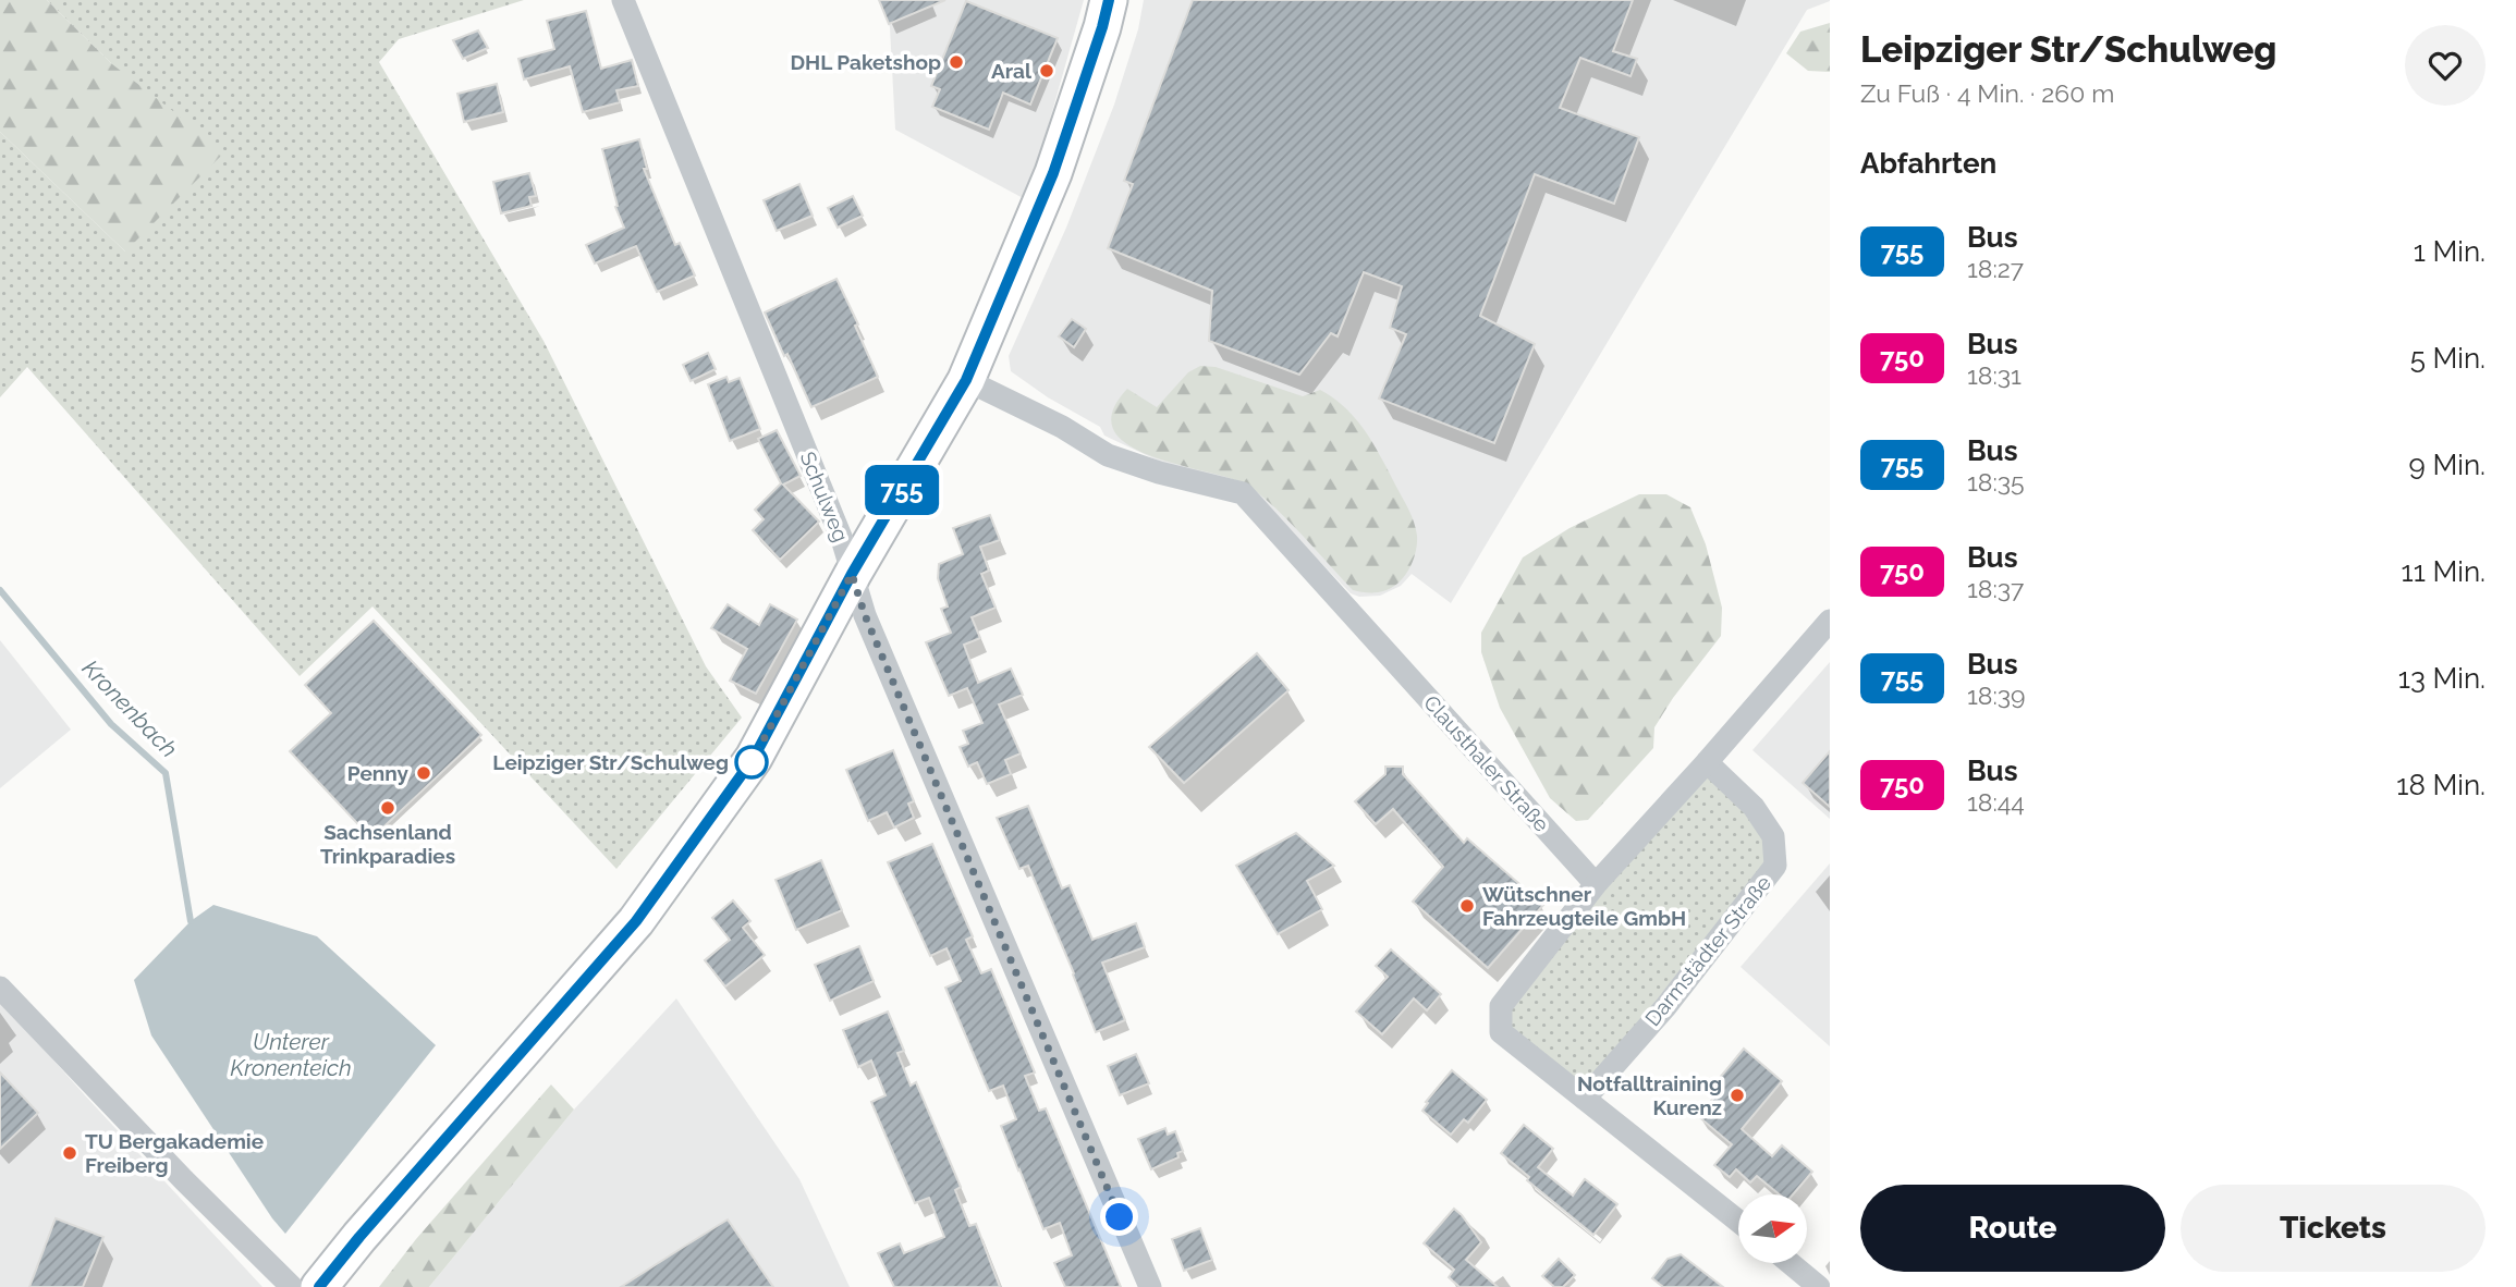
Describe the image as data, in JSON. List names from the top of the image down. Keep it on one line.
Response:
{"streets":{"street":["Schulweg","Clausthaler Straße","Darmstädter Straße"]},"water":["Kronenbach","Unterer Kronenteich"],"places":["DHL Paketshop","Aral","Leipziger Str/Schulweg","Penny","Sachsenland Trinkparadies","Wütschner Fahrzeugteile GmbH","Notfalltraining Kurenz","TU Bergakademie Freiberg"],"lines":["bus line 755"],"north":"right","page":{"on_map":"755","heading":[["Leipziger Str/Schulweg","Zu Fuß · 4 Min. · 260 m"],"Abfahrten"],"list":[{"mark":"755","name":"Bus","note":"18:27","value":"1 Min."},{"mark":"750","name":"Bus","note":"18:31","value":"5 Min."},{"mark":"755","name":"Bus","note":"18:35","value":"9 Min."},{"mark":"750","name":"Bus","note":"18:37","value":"11 Min."},{"mark":"755","name":"Bus","note":"18:39","value":"13 Min."},{"mark":"750","name":"Bus","note":"18:44","value":"18 Min."}],"buttons":["Route","Tickets"]}}
